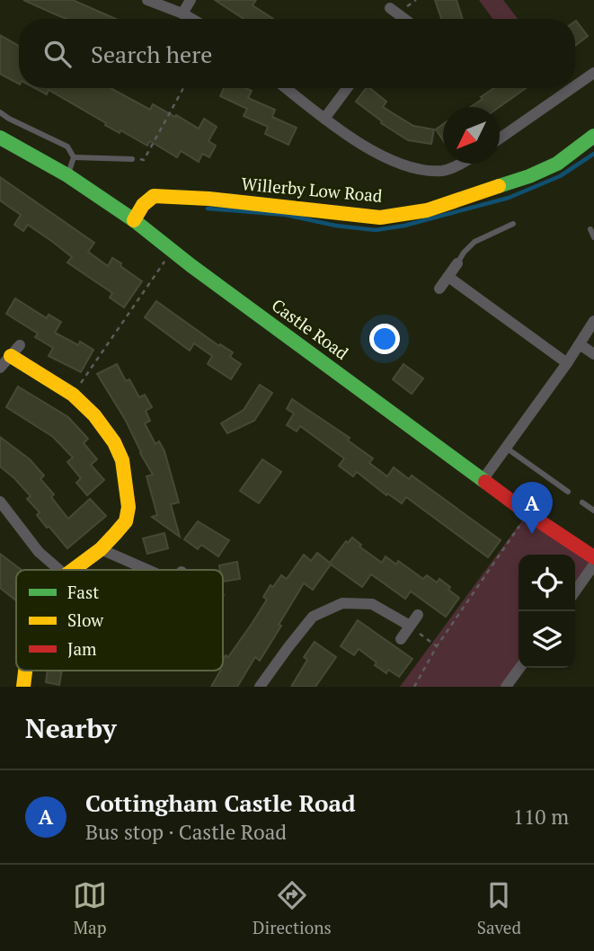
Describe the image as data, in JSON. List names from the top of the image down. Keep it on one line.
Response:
{"streets":{"street":["Willerby Low Road","Castle Road"]},"crossings":[["Willerby Low Road","Castle Road"]],"legend":["Fast","Slow","Jam"],"north":"bottom left","page":{"search":"Search here","pins":"A","heading":"Nearby","list":[{"mark":"A","name":"Cottingham Castle Road","note":"Bus stop · Castle Road","value":"110 m"}],"nav":["Map","Directions","Saved"]}}
